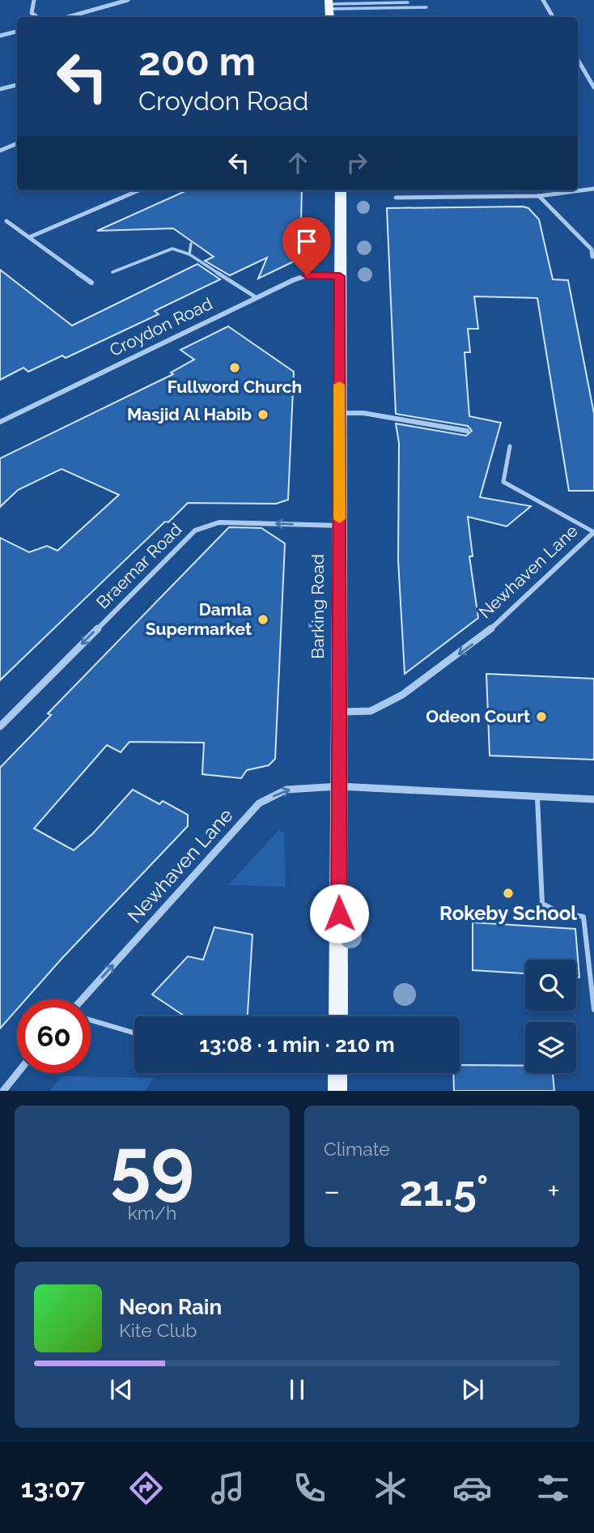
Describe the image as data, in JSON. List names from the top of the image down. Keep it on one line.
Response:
{"streets":{"main road":["Barking Road"],"street":["Croydon Road","Braemar Road","Newhaven Lane"]},"crossings":[["Croydon Road","Barking Road"],["Braemar Road","Barking Road"],["Newhaven Lane","Barking Road"]],"one_way":["Braemar Road"],"places":["Fullword Church","Masjid Al Habib","Damla Supermarket","Odeon Court","Rokeby School"],"page":{"turn":["200 m","Croydon Road"],"limit":"60","trip":"13:08 · 1 min · 210 m","tile":[["59","km/h"],"Climate"],"heat":["−","21.5°","+"],"song":["Neon Rain","Kite Club"],"tabs":"13:07"}}
